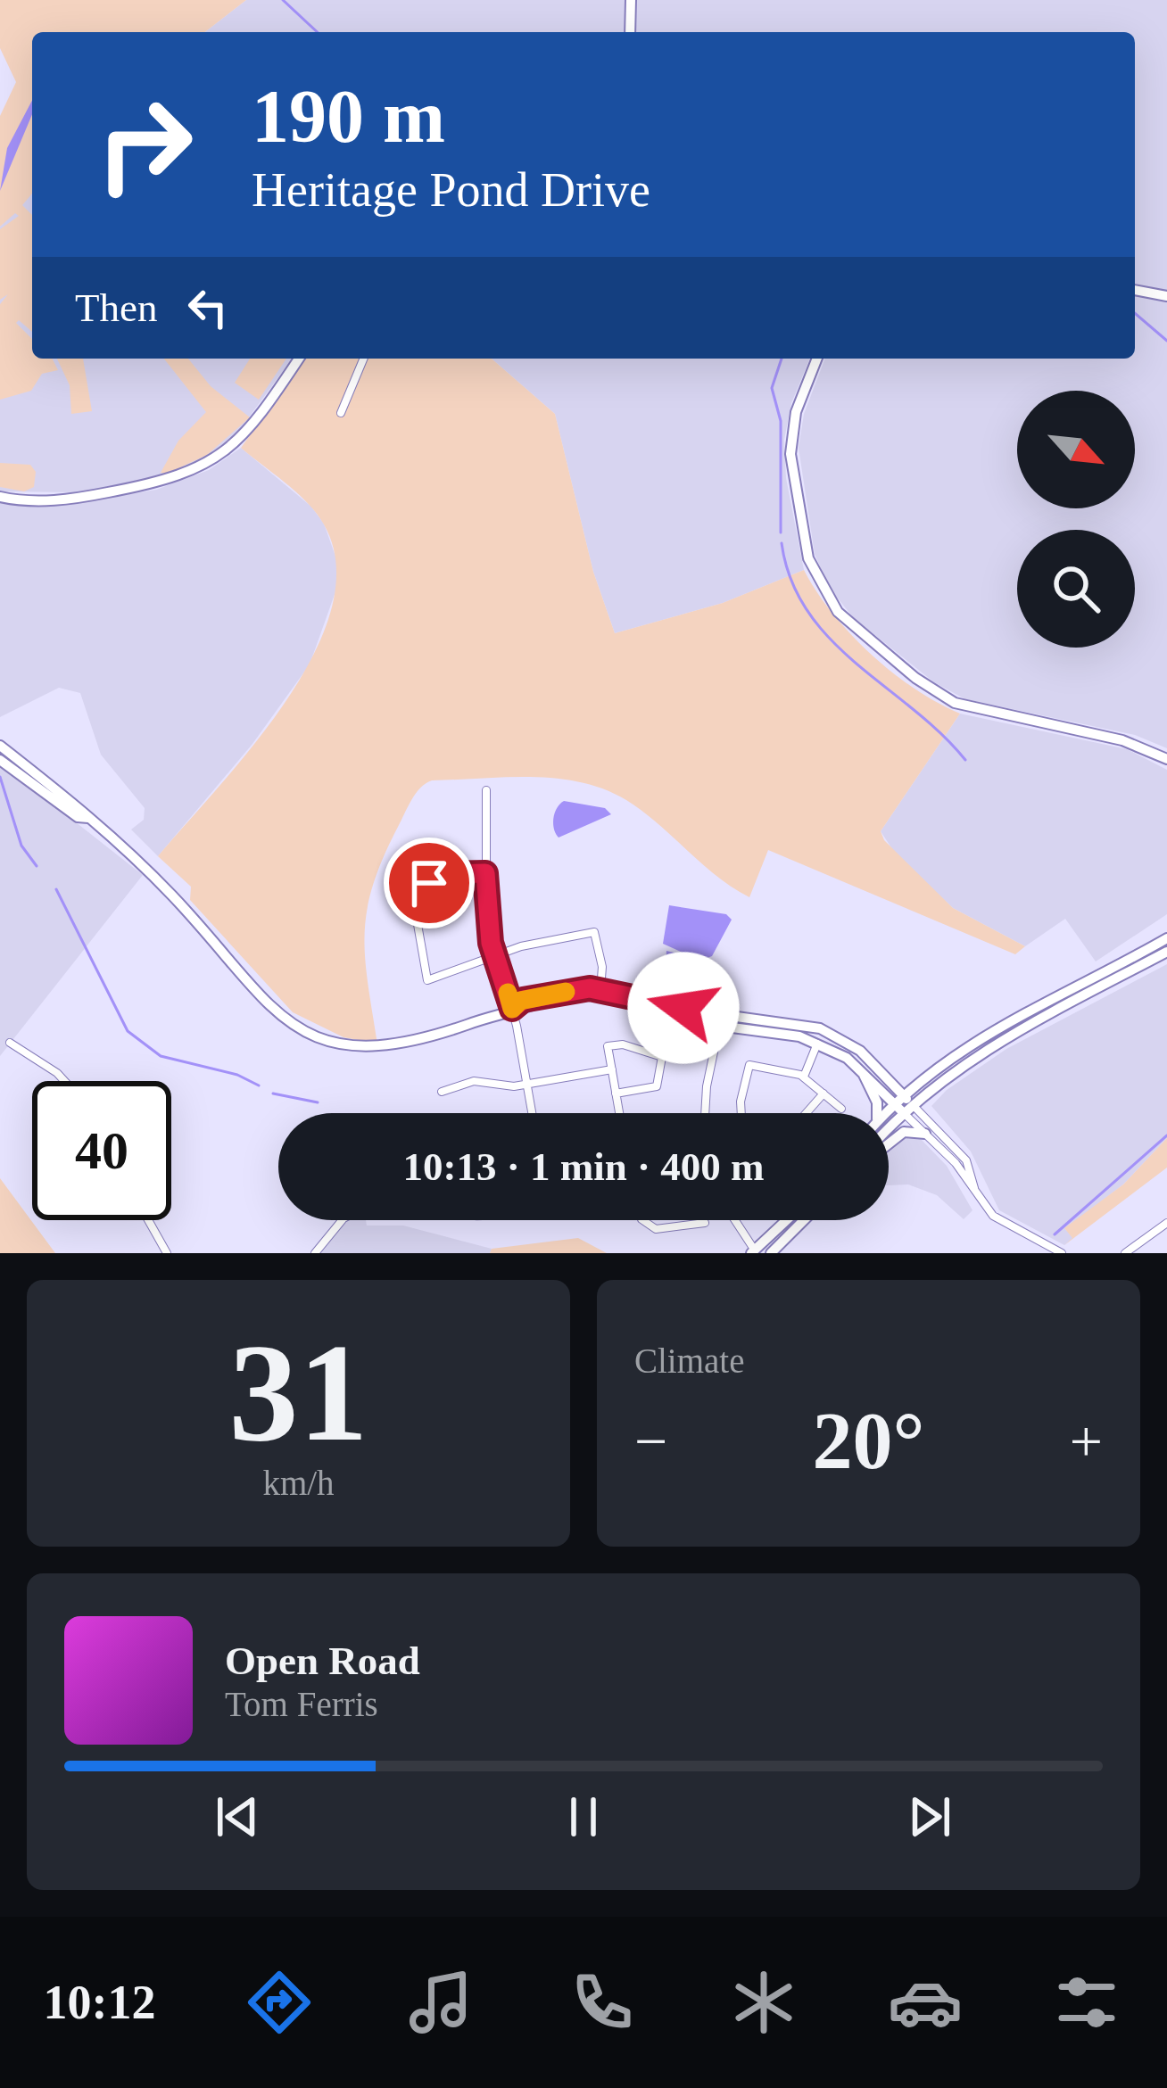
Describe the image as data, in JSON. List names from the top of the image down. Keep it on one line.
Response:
{"north":"bottom right","page":{"turn":["190 m","Heritage Pond Drive"],"then":"Then","limit":"40","trip":"10:13 · 1 min · 400 m","tile":[["31","km/h"],"Climate"],"heat":["−","20°","+"],"song":["Open Road","Tom Ferris"],"tabs":"10:12"}}
